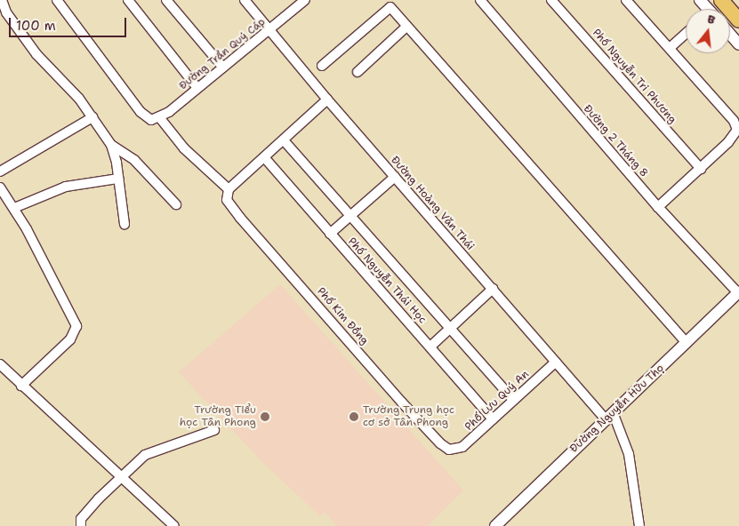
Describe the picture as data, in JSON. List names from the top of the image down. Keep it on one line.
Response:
{"streets":{"street":["Đường Trần Quý Cáp","Phố Nguyễn Tri Phương","Đường 2 Tháng 8","Đường Hoàng Văn Thái","Phố Nguyễn Thái Học","Phố Kim Đồng","Phố Lưu Quý An","Đường Nguyễn Hữu Thọ"]},"crossings":[["Đường Trần Quý Cáp","Đường Hoàng Văn Thái"],["Đường 2 Tháng 8","Đường Nguyễn Hữu Thọ"],["Đường Hoàng Văn Thái","Phố Lưu Quý An"],["Đường Hoàng Văn Thái","Đường Nguyễn Hữu Thọ"],["Phố Nguyễn Thái Học","Phố Lưu Quý An"],["Phố Kim Đồng","Phố Lưu Quý An"]],"places":["Trường Tiểu học Tân Phong","Trường Trung học cơ sở Tân Phong"],"scale_bar":"100 m","north":"top"}
